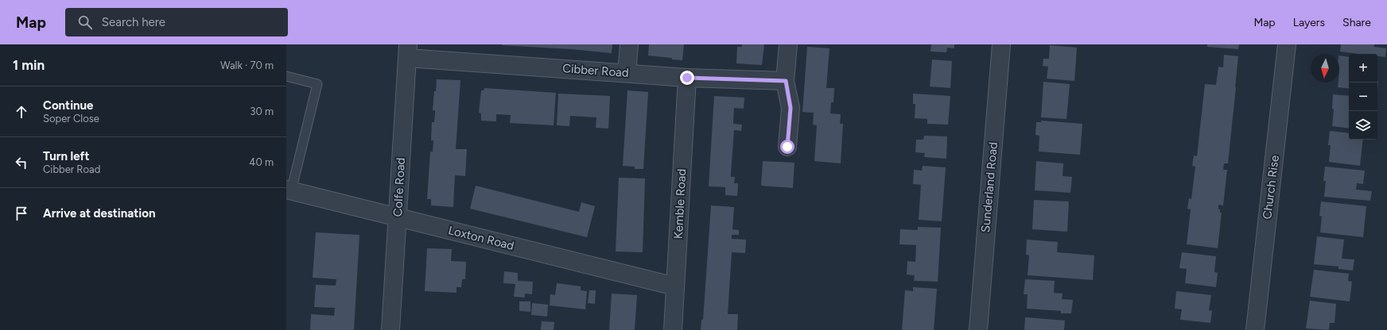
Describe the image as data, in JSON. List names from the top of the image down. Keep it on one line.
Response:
{"streets":{"street":["Cibber Road","Colfe Road","Sunderland Road","Church Rise","Kemble Road","Loxton Road"]},"crossings":[["Cibber Road","Colfe Road"],["Cibber Road","Kemble Road"],["Colfe Road","Loxton Road"],["Kemble Road","Loxton Road"]],"north":"bottom","page":{"header":"Map","search":"Search here","nav":["Map","Layers","Share"],"heading":["1 min","Walk · 70 m"],"map_buttons":["+","−"],"list":[["Continue","Soper Close","30 m"],["Turn left","Cibber Road","40 m"],"Arrive at destination"]}}
